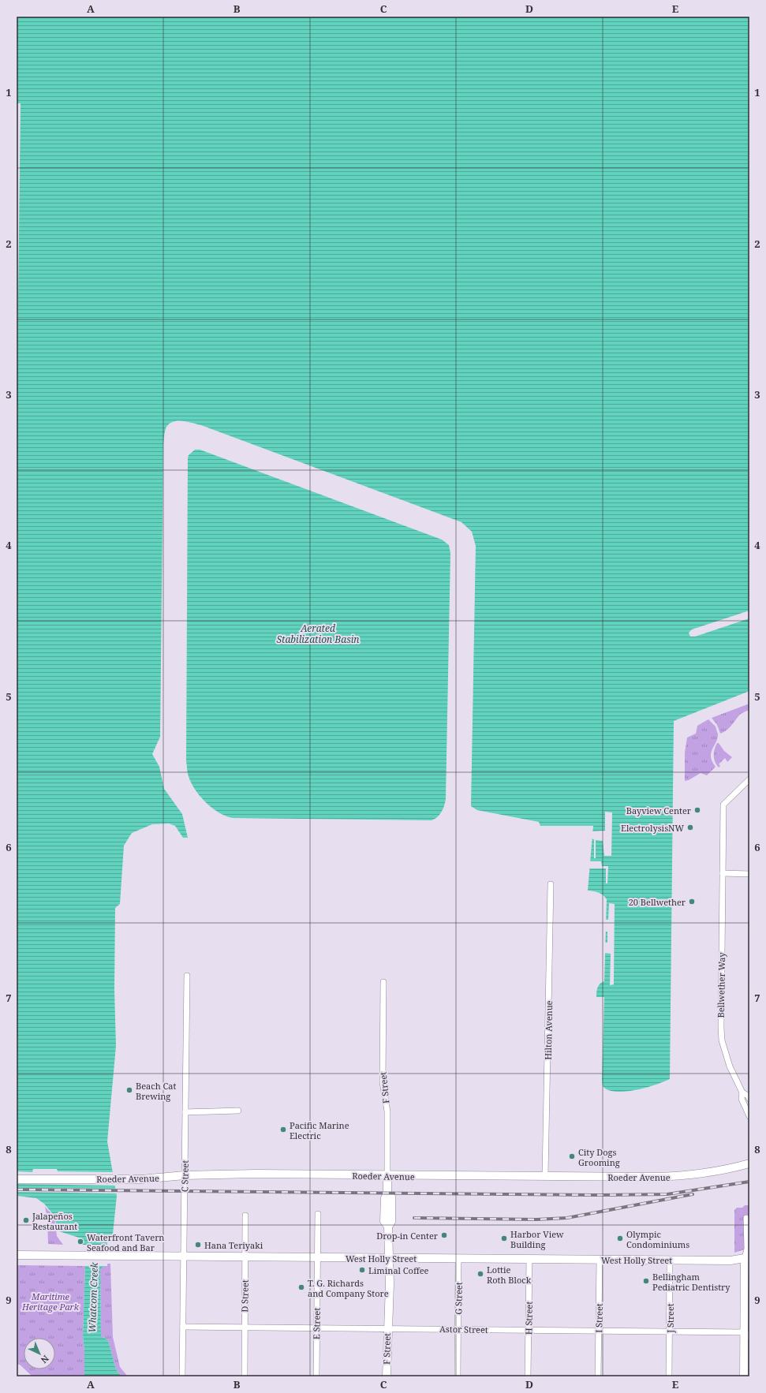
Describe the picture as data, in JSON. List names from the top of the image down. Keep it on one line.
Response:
{"streets":{"main road":["F Street","Roeder Avenue","West Holly Street"],"street":["Bellwether Way","Hilton Avenue","C Street","D Street","G Street","H Street","I Street","J Street","E Street","Astor Street"]},"crossings":[["Hilton Avenue","Roeder Avenue"],["F Street","Roeder Avenue"],["F Street","West Holly Street"],["F Street","Astor Street"],["C Street","Roeder Avenue"],["C Street","West Holly Street"],["C Street","Astor Street"],["West Holly Street","D Street"],["West Holly Street","G Street"],["West Holly Street","H Street"],["West Holly Street","I Street"],["West Holly Street","J Street"],["West Holly Street","E Street"],["D Street","Astor Street"],["G Street","Astor Street"],["H Street","Astor Street"],["I Street","Astor Street"],["J Street","Astor Street"],["E Street","Astor Street"]],"water":["Aerated Stabilization Basin","Whatcom Creek"],"parks":["Maritime Heritage Park"],"places":["Bayview Center","ElectrolysisNW","20 Bellwether","Beach Cat Brewing","Pacific Marine Electric","City Dogs Grooming","Jalapeños Restaurant","Drop-in Center","Harbor View Building","Olympic Condominiums","Waterfront Tavern Seafood and Bar","Hana Teriyaki","Liminal Coffee","Lottie Roth Block","Bellingham Pediatric Dentistry","T. G. Richards and Company Store"],"north":"bottom right","grid":{"columns":["A","B","C","D","E"],"rows":["1","2","3","4","5","6","7","8","9"]}}
